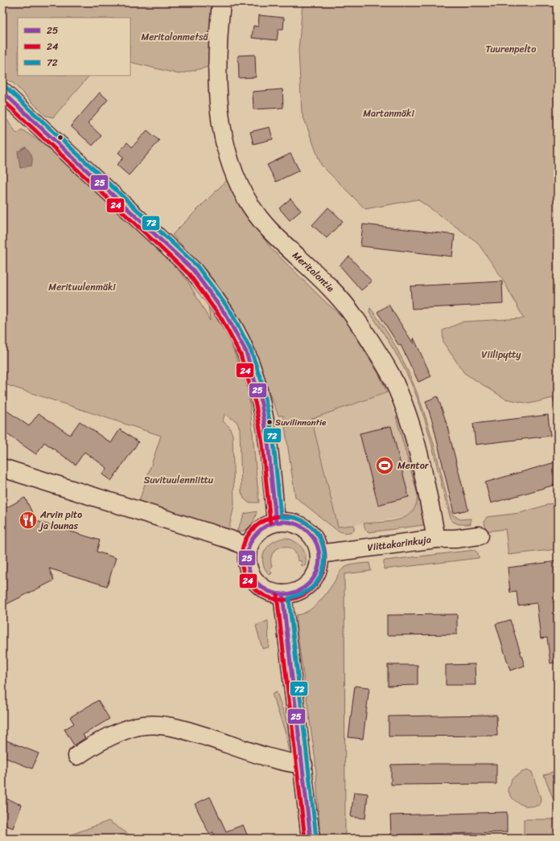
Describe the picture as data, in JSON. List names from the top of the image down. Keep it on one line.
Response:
{"streets":{"street":["Meritalontie","Viittakarinkuja"]},"crossings":[["Meritalontie","Viittakarinkuja"]],"parks":["Meritalonmetsä","Tuurenpelto","Martanmäki","Merituulenmäki","Viilipytty","Suvituulenniittu"],"places":{"other":["Suvilinnantie"],"sports":["Mentor"],"restaurant":["Arvin pito ja lounas"]},"lines":["transit line 72","transit line 25","transit line 24"],"legend":["25","24","72"]}
